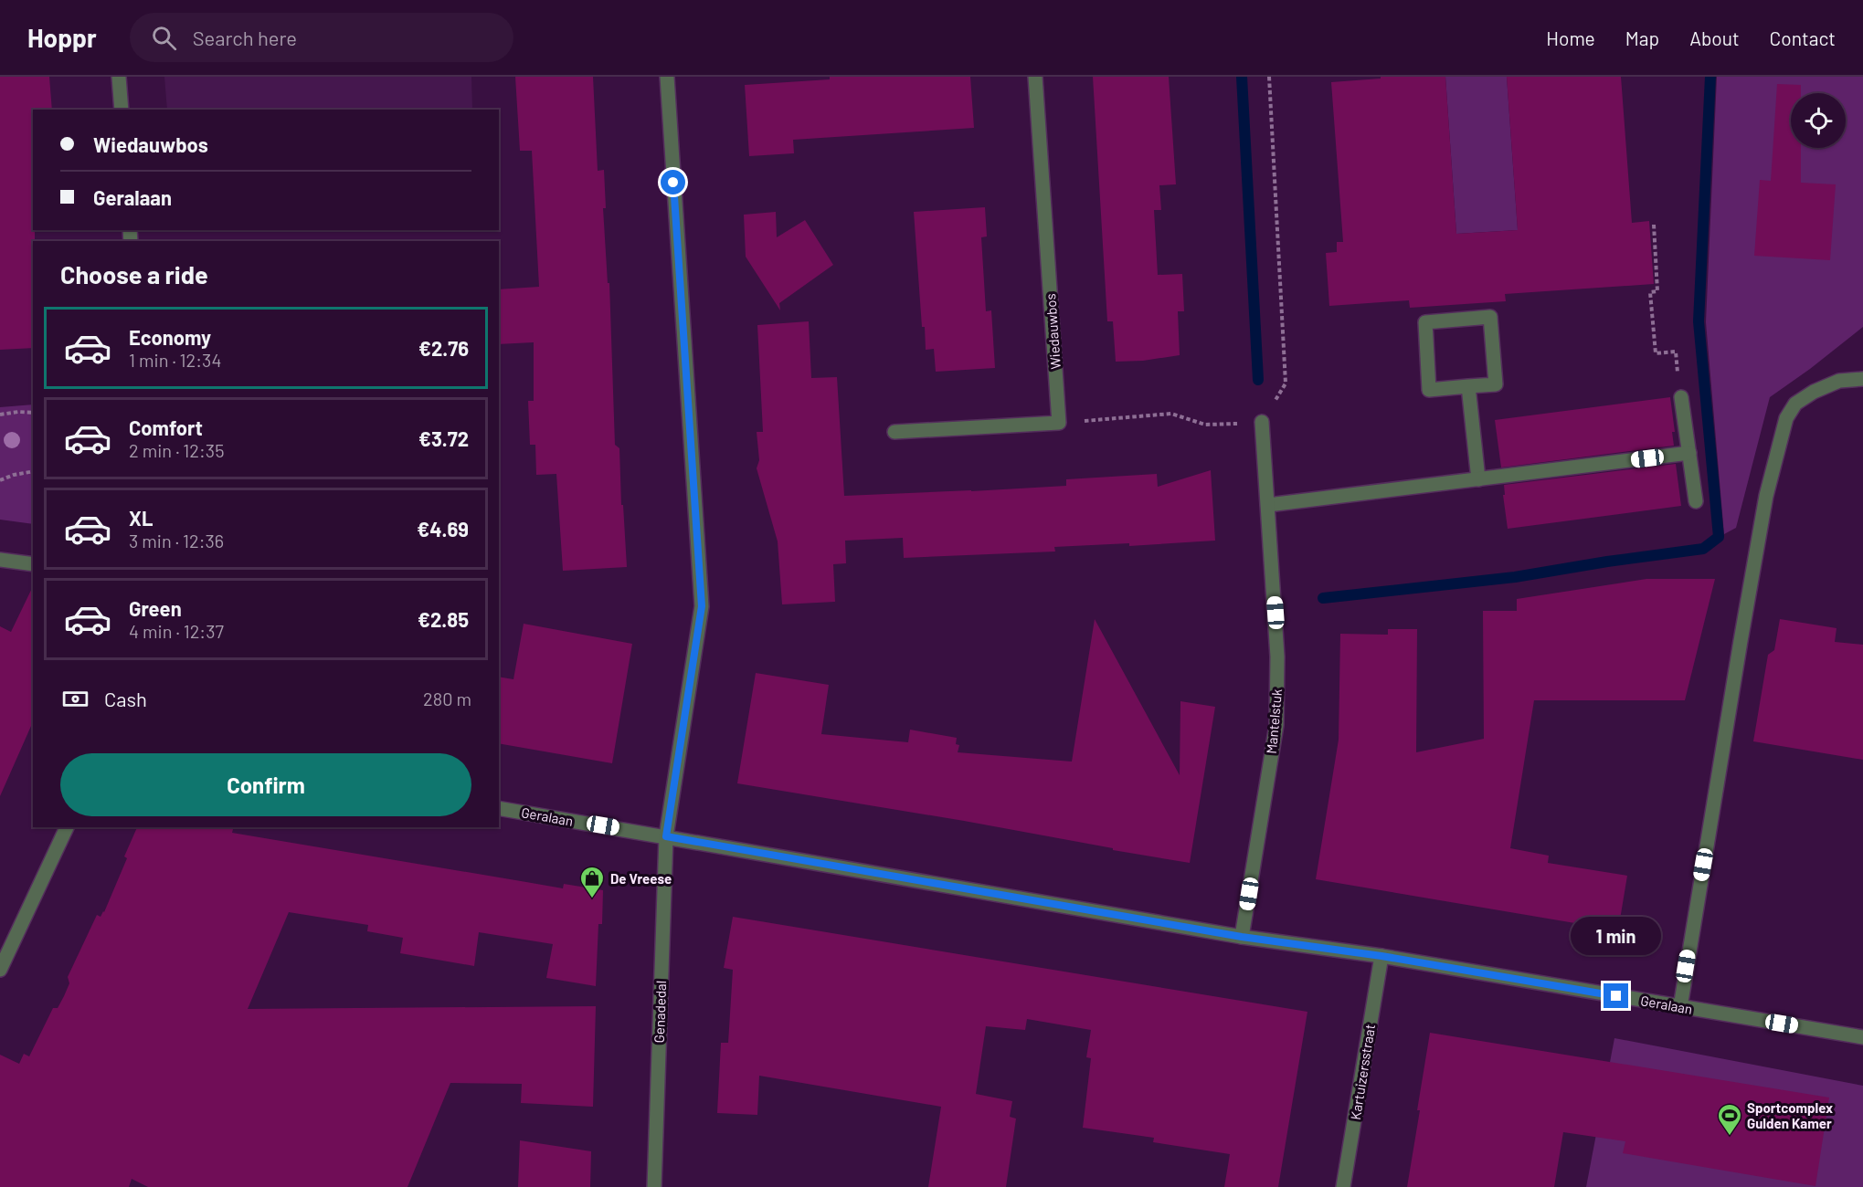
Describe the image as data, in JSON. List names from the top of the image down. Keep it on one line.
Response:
{"streets":{"street":["Wiedauwbos","Mantelstuk","Geralaan","Genadedal","Kartuizersstraat"]},"crossings":[["Mantelstuk","Geralaan"],["Geralaan","Genadedal"],["Geralaan","Kartuizersstraat"]],"places":{"shop":["De Vreese"],"sports":["Sportcomplex Gulden Kamer"]},"page":{"header":"Hoppr","search":"Search here","nav":["Home","Map","About","Contact"],"banner":["Wiedauwbos","Geralaan"],"heading":"Choose a ride","list":[{"name":"Economy","note":"1 min · 12:34","value":"€2.76"},{"name":"Comfort","note":"2 min · 12:35","value":"€3.72"},{"name":"XL","note":"3 min · 12:36","value":"€4.69"},{"name":"Green","note":"4 min · 12:37","value":"€2.85"}],"pay":["Cash","280 m"],"buttons":"Confirm","bubble":"1 min"}}
